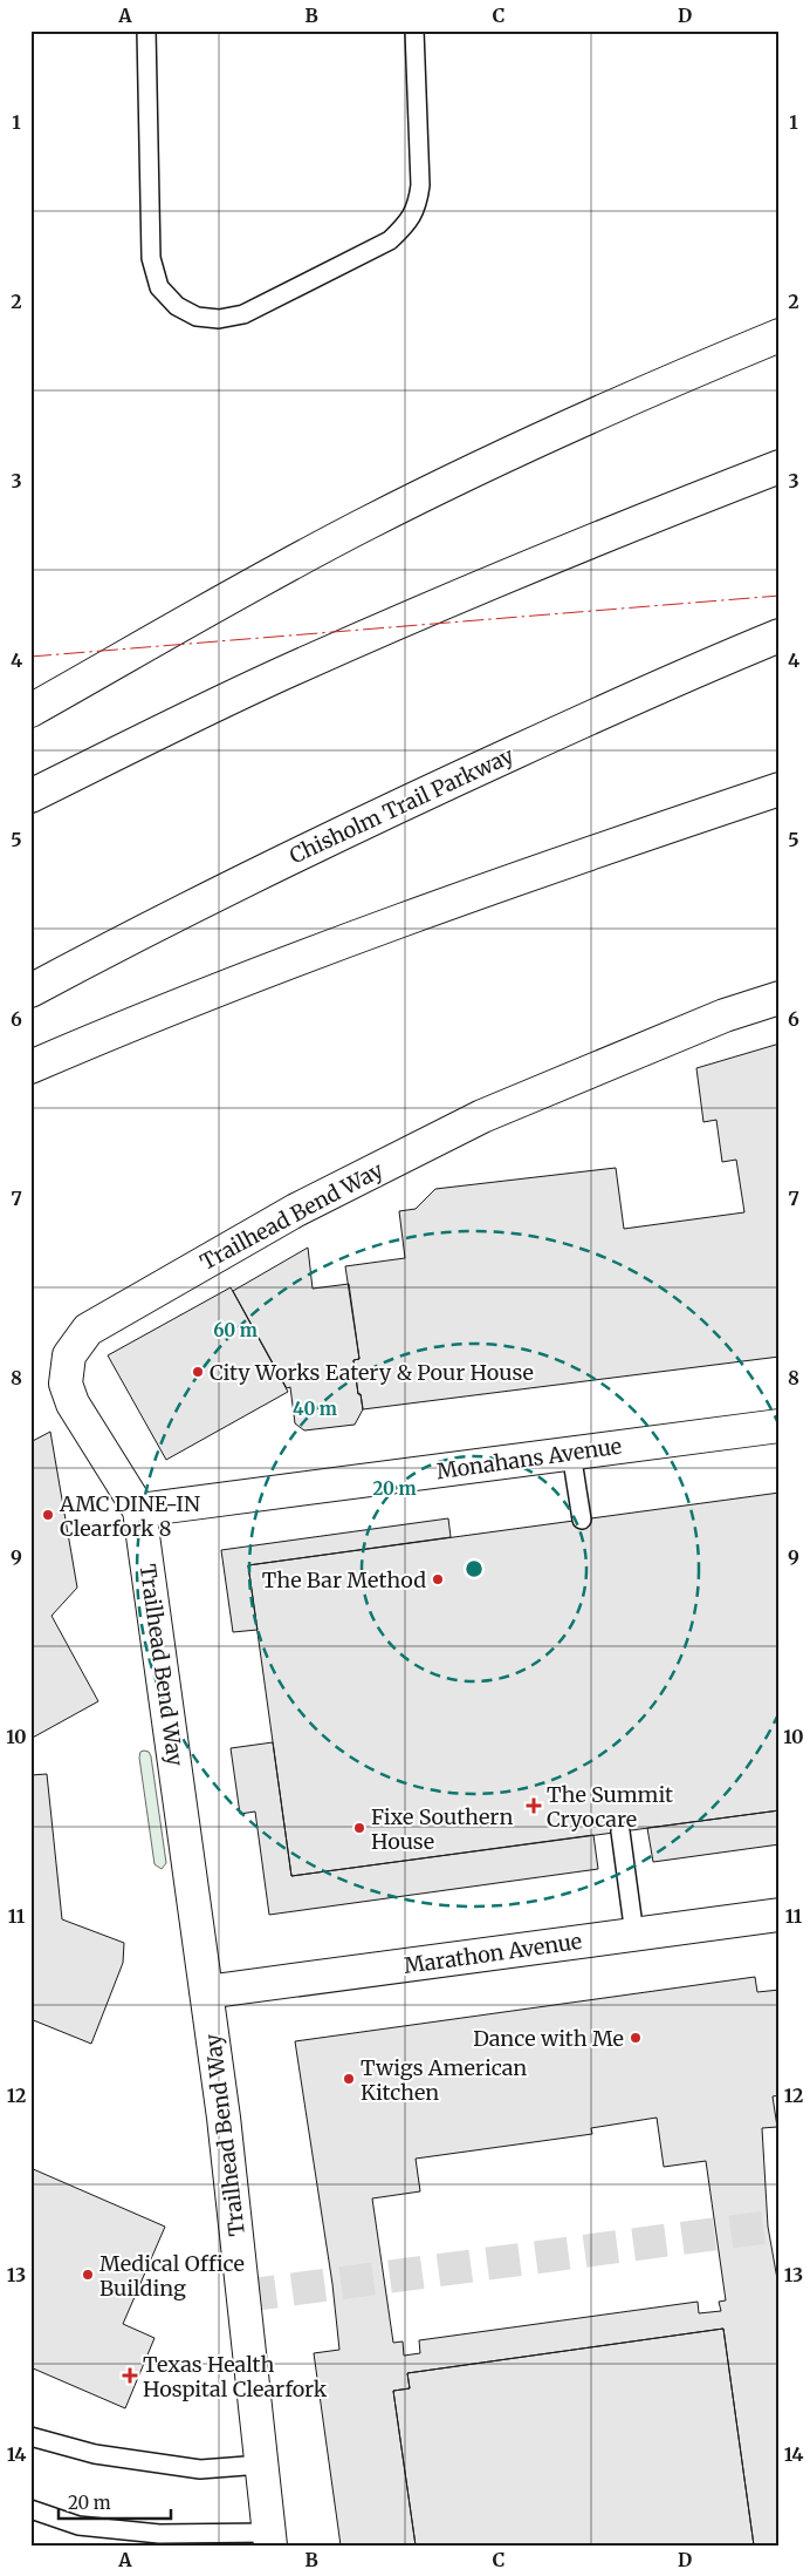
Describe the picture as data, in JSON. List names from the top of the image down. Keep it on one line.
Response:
{"streets":{"main road":["Chisholm Trail Parkway","Trailhead Bend Way","Monahans Avenue","Marathon Avenue"]},"crossings":[["Trailhead Bend Way","Monahans Avenue"],["Trailhead Bend Way","Marathon Avenue"]],"places":{"other":["City Works Eatery & Pour House","AMC DINE-IN Clearfork 8","The Bar Method","Fixe Southern House","Dance with Me","Twigs American Kitchen","Medical Office Building"],"health":["The Summit Cryocare","Texas Health Hospital Clearfork"]},"scale_bar":"20 m","grid":{"columns":["A","B","C","D"],"rows":["1","2","3","4","5","6","7","8","9","10","11","12","13","14"]},"rings":["60 m","40 m","20 m"]}
